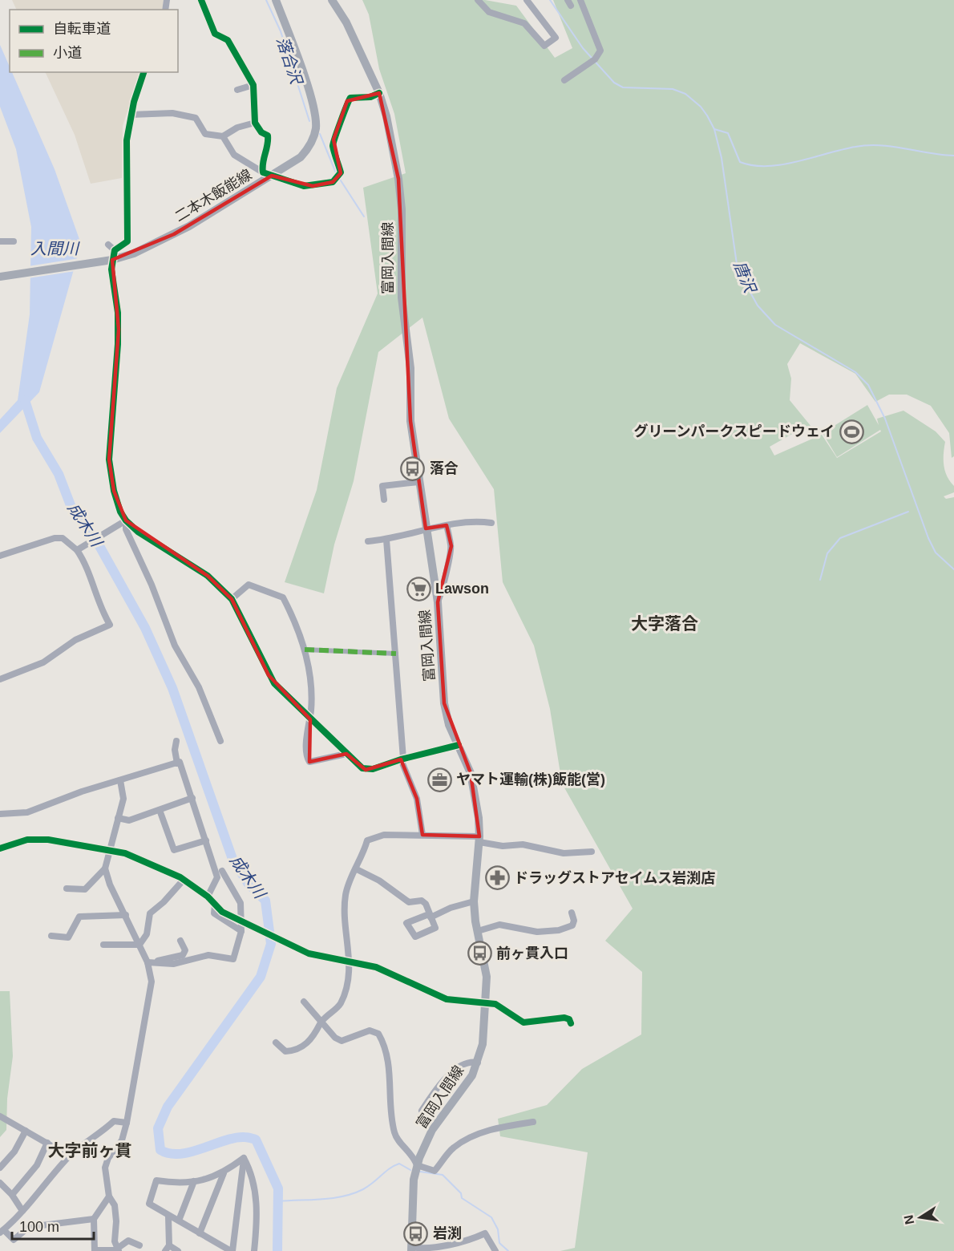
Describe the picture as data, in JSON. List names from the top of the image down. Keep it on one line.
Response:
{"streets":{"main road":["二本木飯能線","富岡入間線"]},"districts":["大字落合","大字前ヶ貫"],"water":["落合沢","入間川","唐沢","成木川"],"places":{"sports":["グリーンパークスピードウェイ"],"bus stop":["落合","前ヶ貫入口","岩渕"],"supermarket":["Lawson"],"office":["ヤマト運輸(株)飯能(営)"],"pharmacy":["ドラッグストアセイムス岩渕店"]},"legend":["自転車道","小道"],"scale_bar":"100 m","north":"left"}
